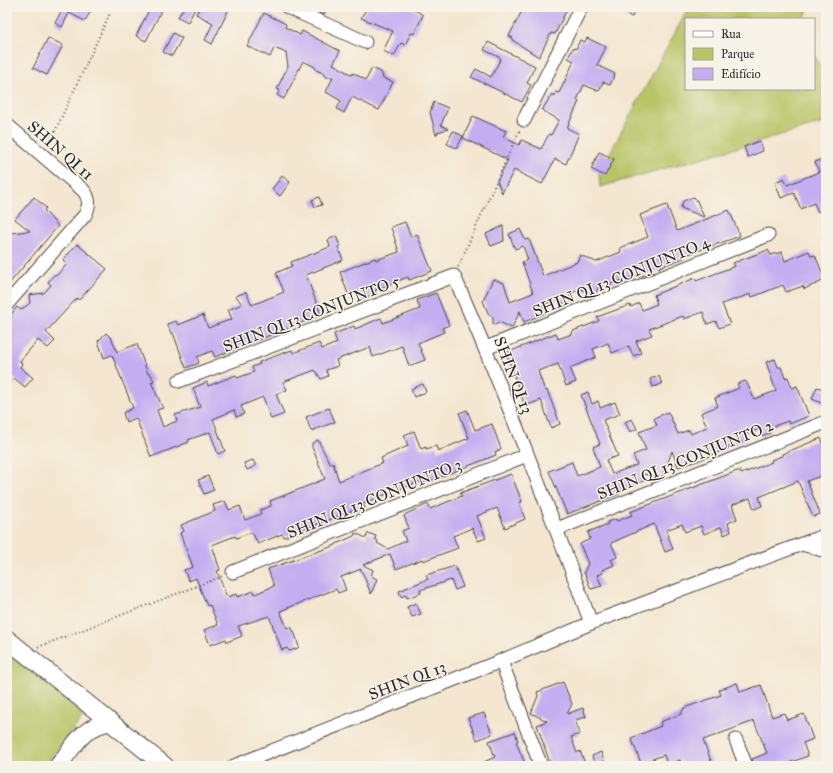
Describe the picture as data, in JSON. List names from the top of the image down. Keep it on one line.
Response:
{"streets":{"street":["SHIN QI 11","SHIN QI 13 CONJUNTO 4","SHIN QI 13 CONJUNTO 5","SHIN QI 13","SHIN QI 13 CONJUNTO 2","SHIN QI 13 CONJUNTO 3"]},"crossings":[["SHIN QI 13 CONJUNTO 4","SHIN QI 13"],["SHIN QI 13 CONJUNTO 5","SHIN QI 13"],["SHIN QI 13","SHIN QI 13 CONJUNTO 2"],["SHIN QI 13","SHIN QI 13 CONJUNTO 3"]],"legend":["Rua","Parque","Edifício"]}
